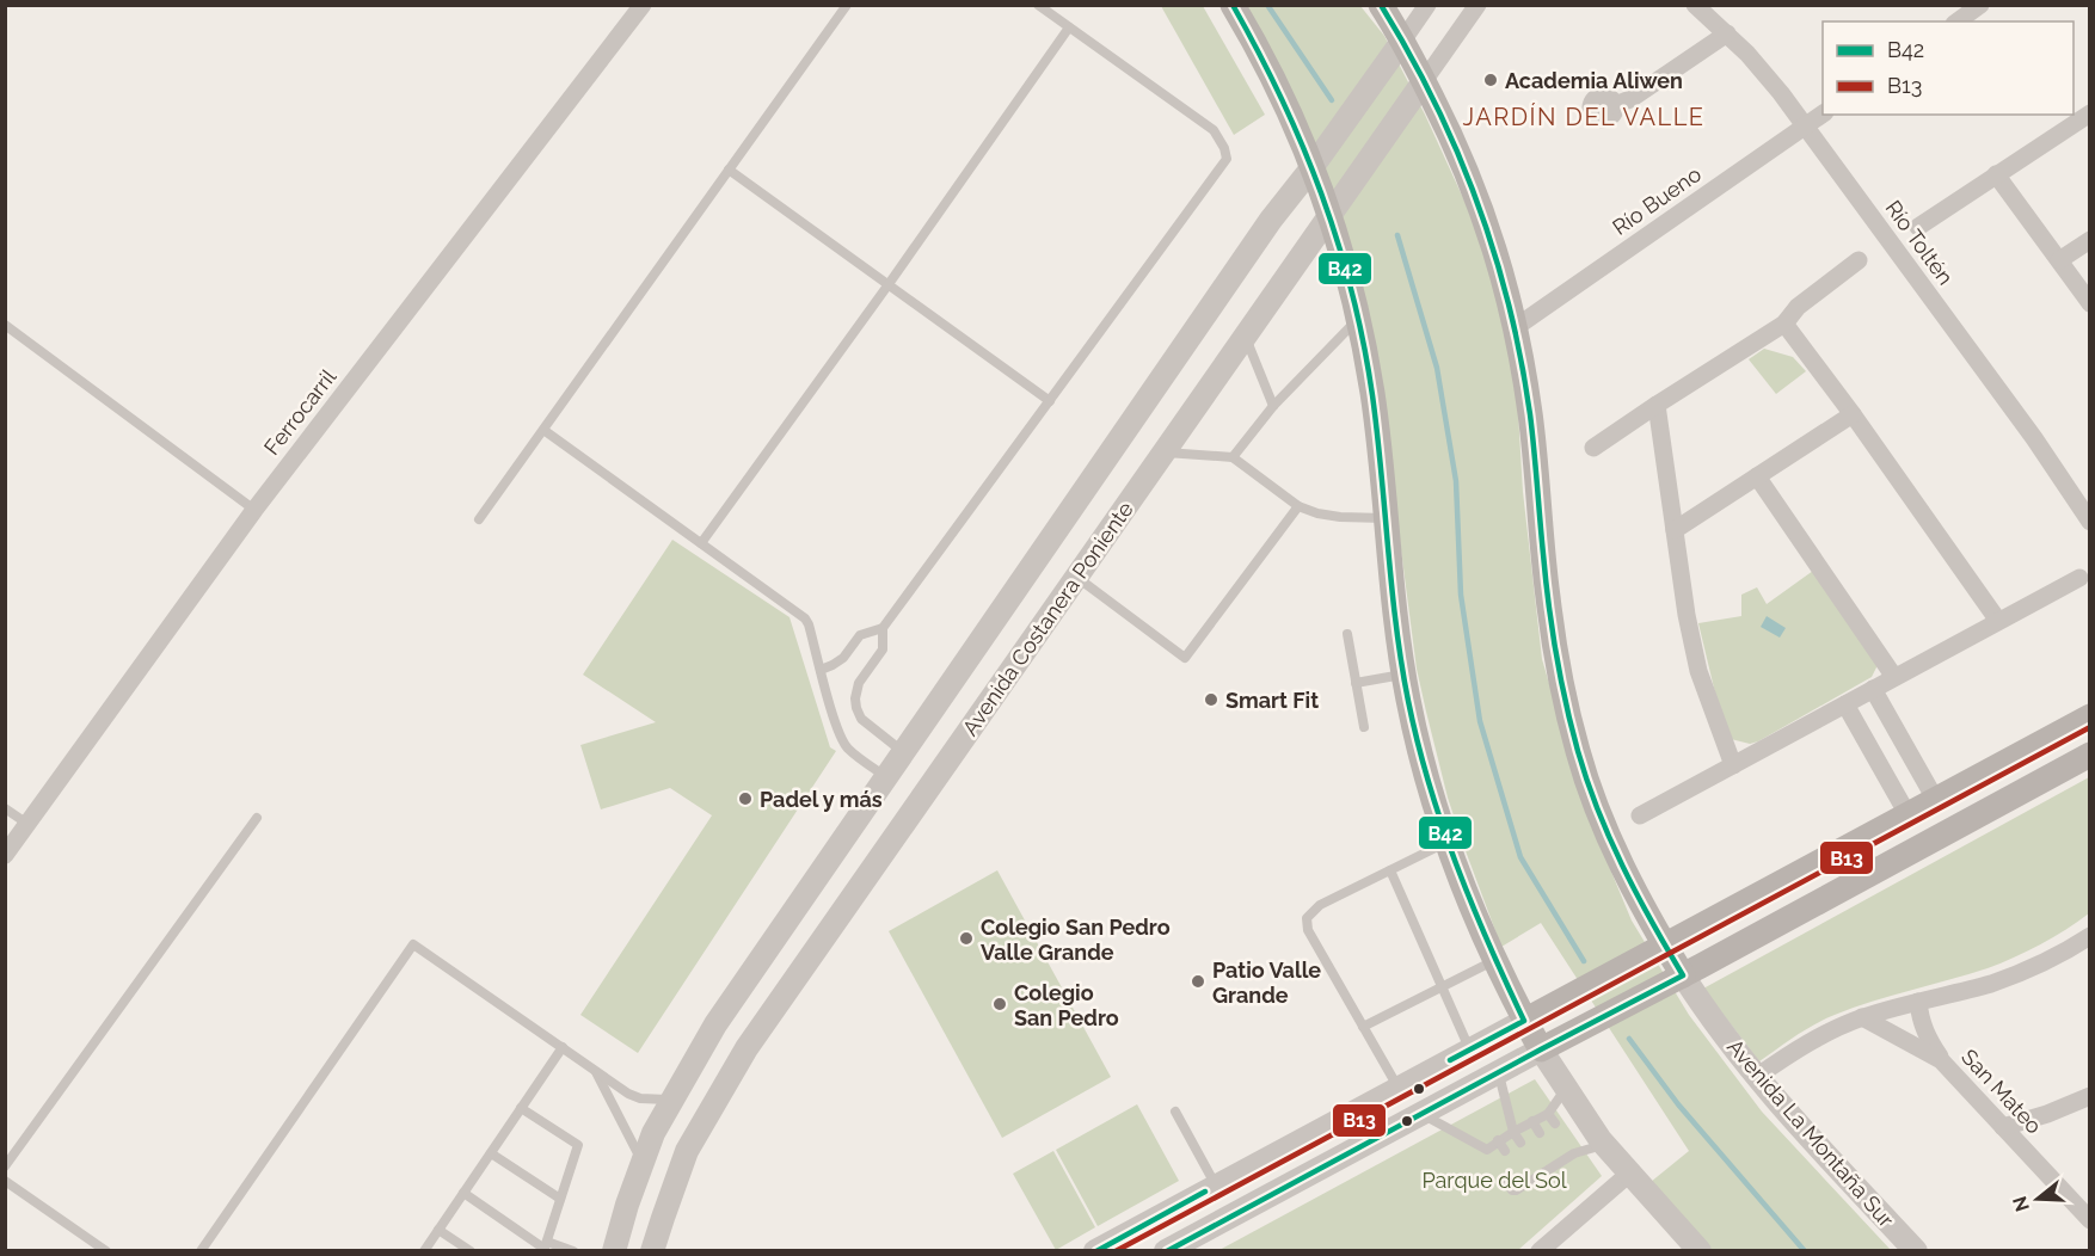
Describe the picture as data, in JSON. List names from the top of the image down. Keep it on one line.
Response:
{"streets":{"main road":["Avenida La Montaña Sur"],"street":["Río Bueno","Río Toltén","Ferrocarril","Avenida Costanera Poniente","San Mateo"]},"crossings":[["Río Bueno","Río Toltén"],["Río Bueno","Avenida La Montaña Sur"],["Avenida Costanera Poniente","Avenida La Montaña Sur"]],"districts":["JARDÍN DEL VALLE"],"parks":["Parque del Sol"],"places":["Academia Aliwen","Smart Fit","Padel y más","Colegio San Pedro Valle Grande","Patio Valle Grande","Colegio San Pedro"],"lines":["transit line B42","transit line B13"],"legend":["B42","B13"],"north":"left"}
